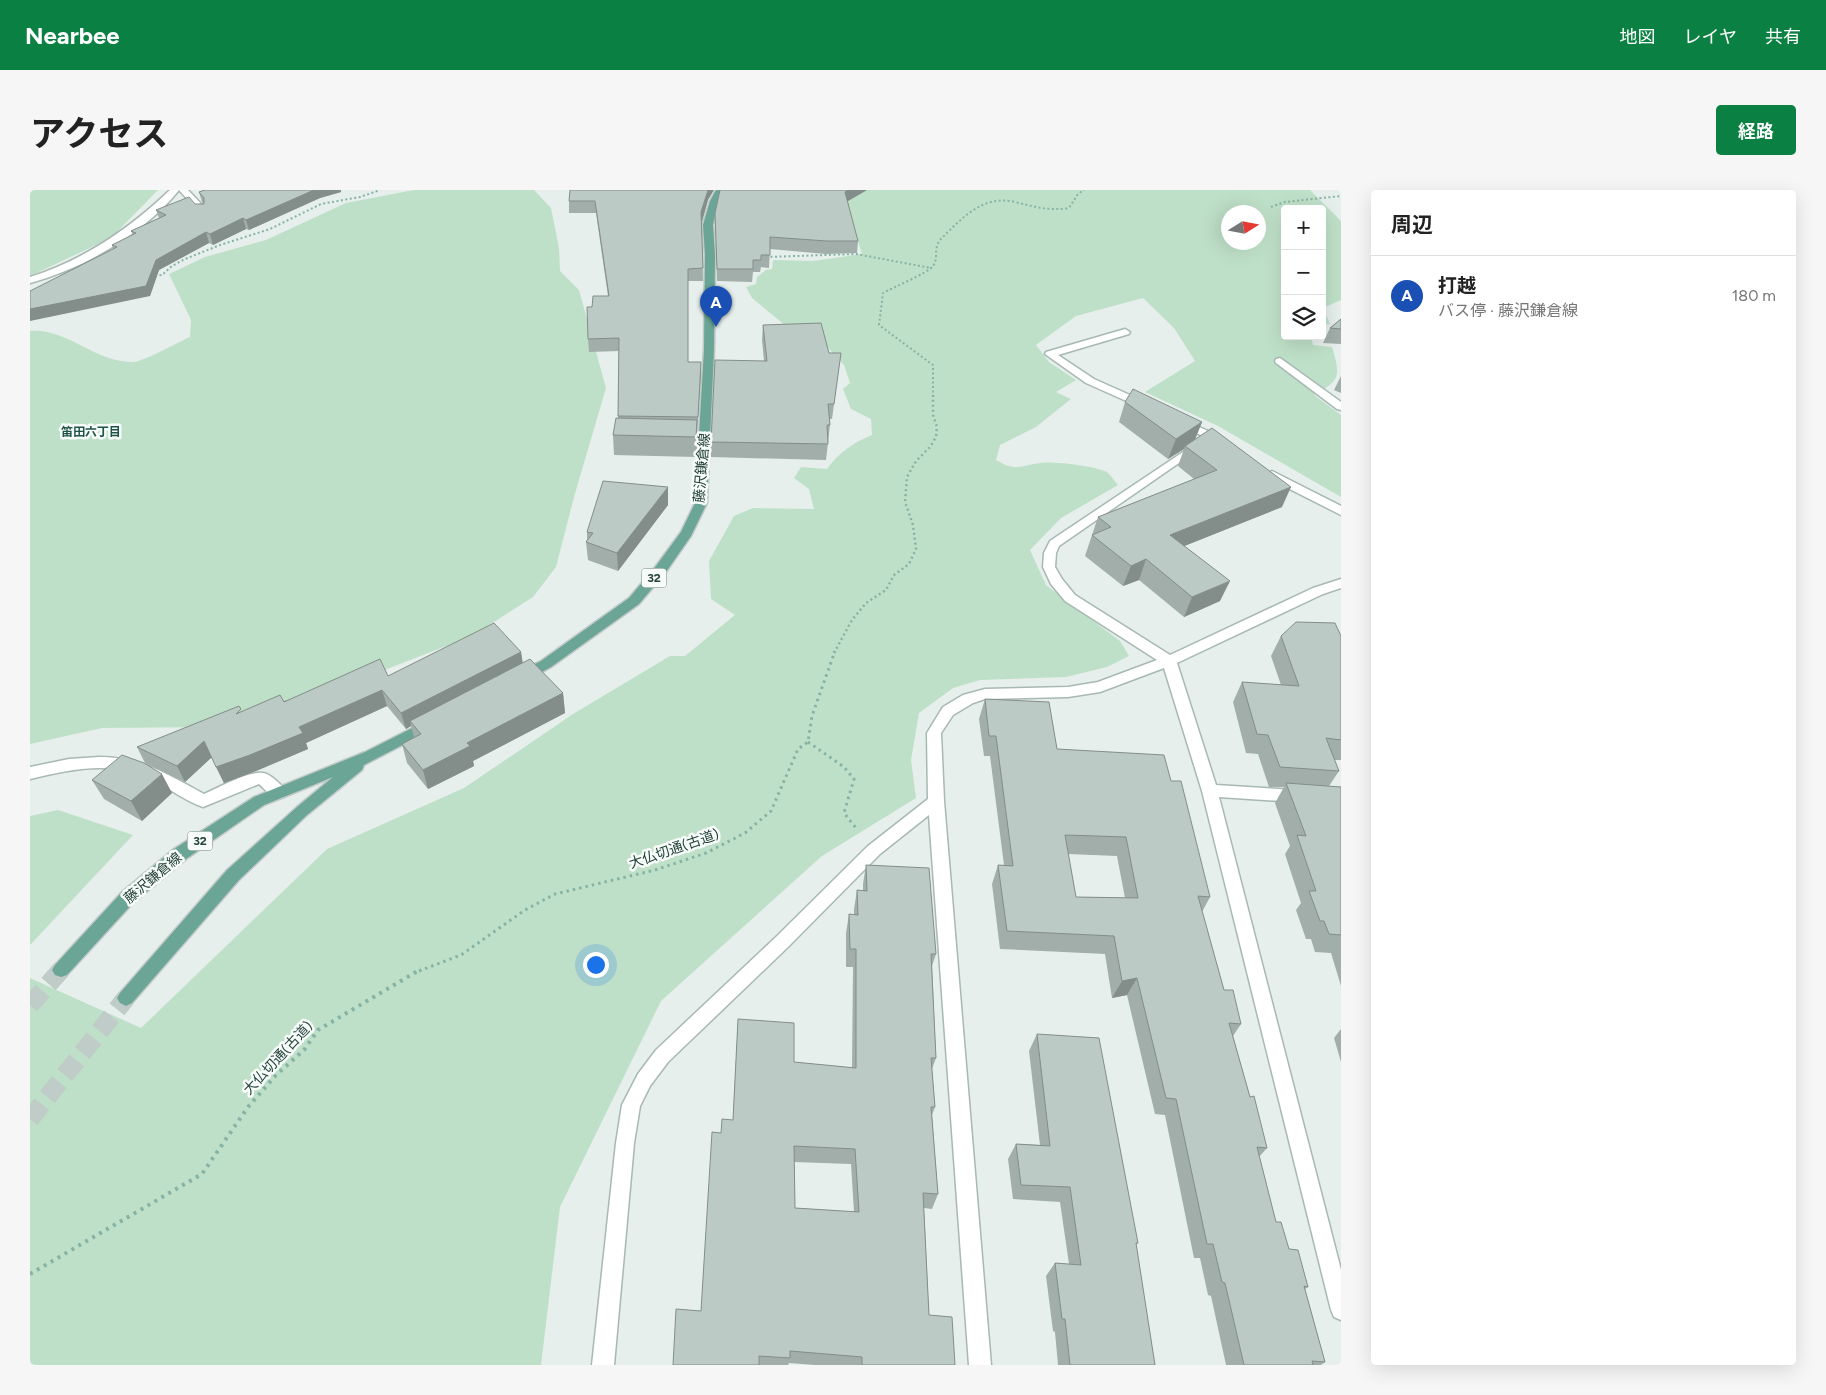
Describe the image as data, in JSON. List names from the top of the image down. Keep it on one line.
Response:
{"streets":{"main road":["藤沢鎌倉線","32"],"path":["大仏切通(古道)"]},"districts":["笛田六丁目"],"north":"right","page":{"header":"Nearbee","nav":["地図","レイヤ","共有"],"title":"アクセス","buttons":"経路","heading":"周辺","map_buttons":["+","−"],"list":[{"mark":"A","name":"打越","note":"バス停 · 藤沢鎌倉線","value":"180 m"}],"pins":"A"}}
